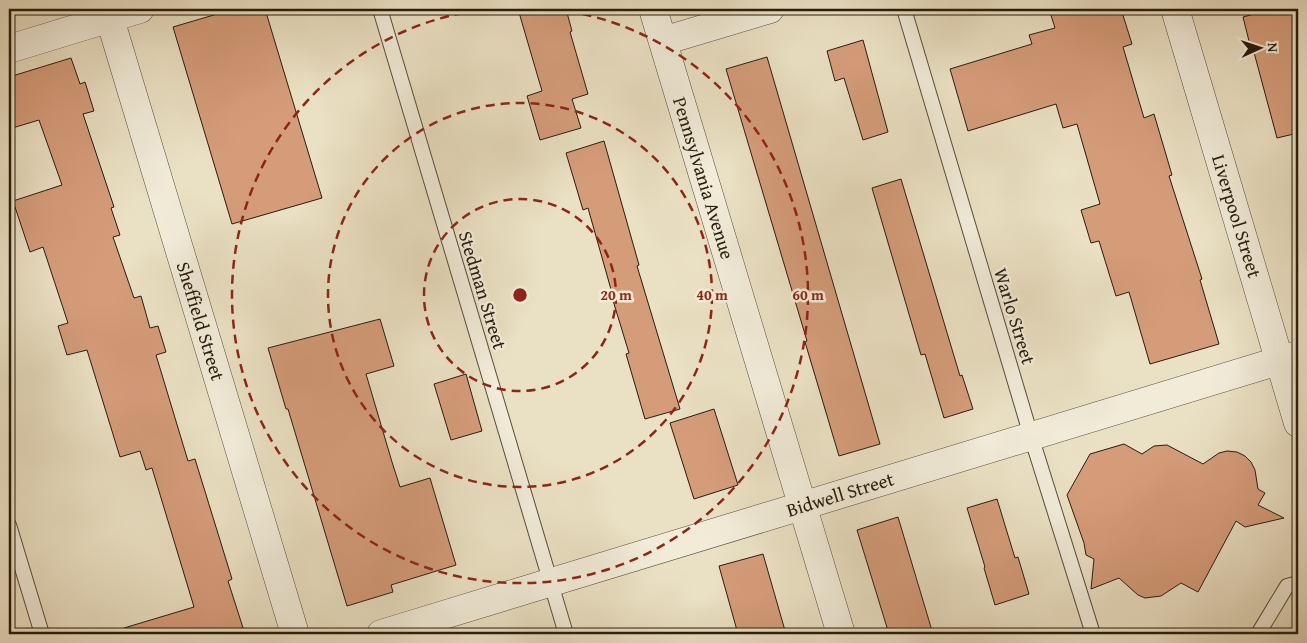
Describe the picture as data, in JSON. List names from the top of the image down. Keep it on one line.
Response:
{"streets":{"street":["Pennsylvania Avenue","Liverpool Street","Sheffield Street","Bidwell Street"],"lane":["Stedman Street","Warlo Street"]},"crossings":[["Pennsylvania Avenue","Bidwell Street"],["Liverpool Street","Bidwell Street"],["Stedman Street","Bidwell Street"],["Warlo Street","Bidwell Street"]],"north":"right","rings":["20 m","40 m","60 m"]}
